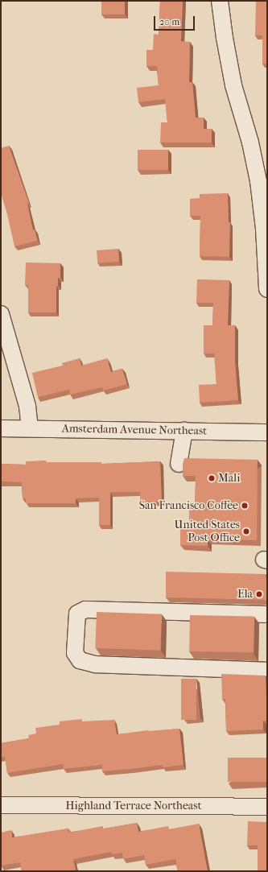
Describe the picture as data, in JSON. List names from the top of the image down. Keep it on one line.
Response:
{"streets":{"street":["Amsterdam Avenue Northeast","Highland Terrace Northeast"]},"places":["Mali","San Francisco Coffee","United States Post Office","Ela"],"scale_bar":"20 m"}
